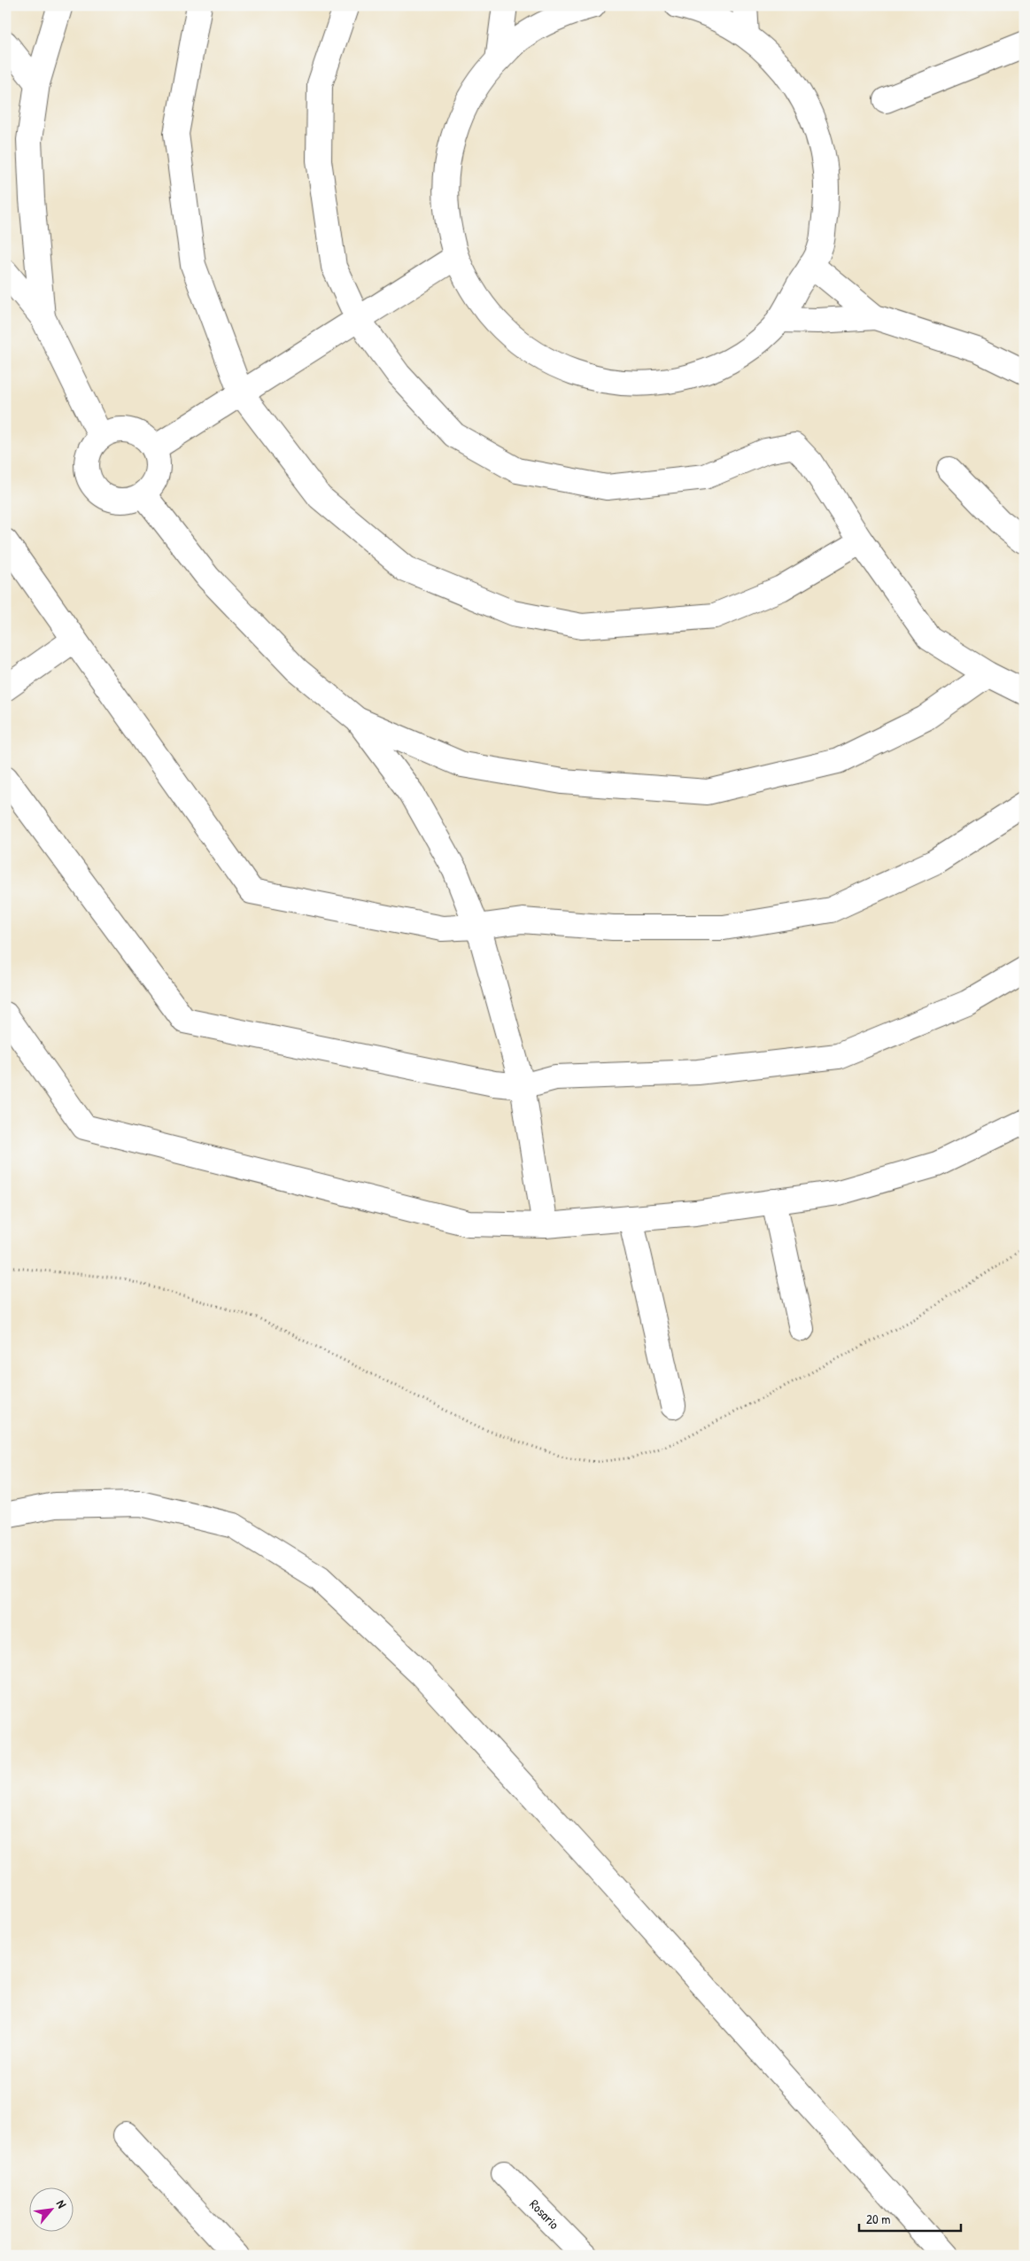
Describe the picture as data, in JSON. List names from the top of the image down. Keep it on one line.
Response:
{"streets":{"street":["Rosario"]},"scale_bar":"20 m","north":"top right"}
